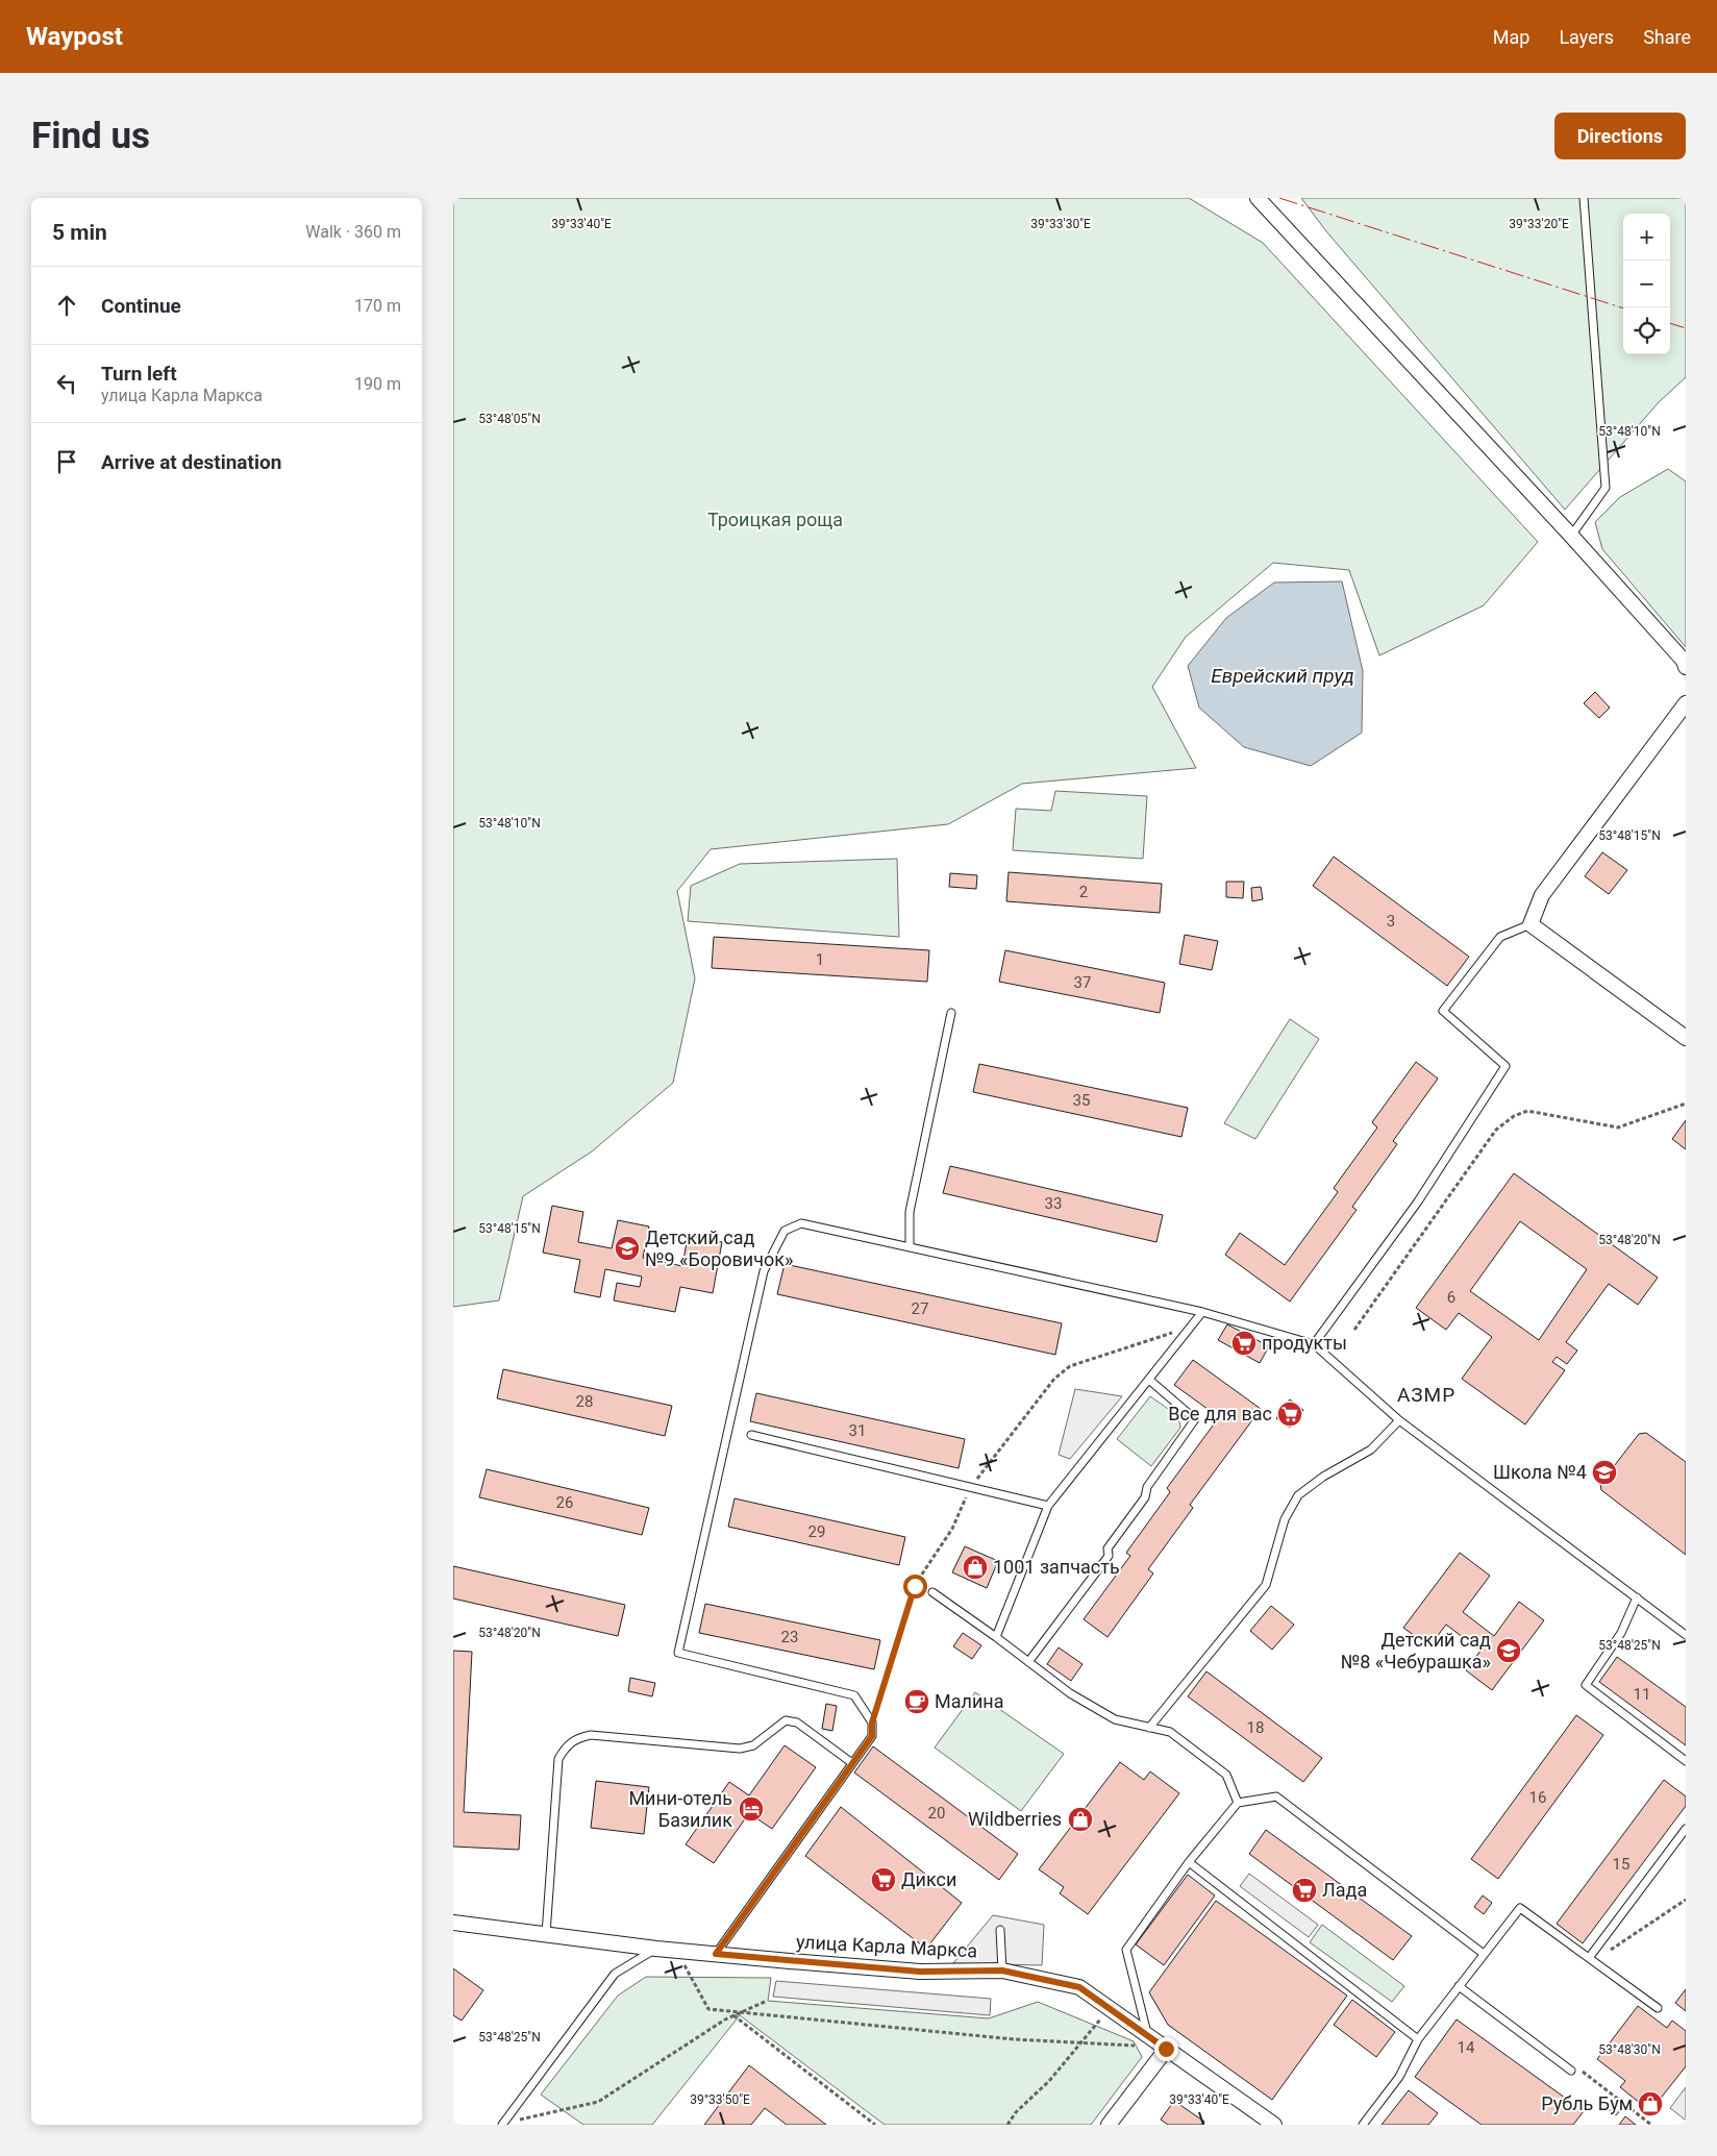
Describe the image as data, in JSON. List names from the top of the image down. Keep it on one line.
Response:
{"streets":{"street":["улица Карла Маркса"]},"districts":["АЗМР"],"water":["Еврейский пруд"],"parks":["Троицкая роща"],"places":{"school or university":["Детский сад №9 «Боровичок»","Школа №4","Детский сад №8 «Чебурашка»"],"supermarket":["продукты","Все для вас","Дикси","Лада"],"shop":["1001 запчасть","Wildberries","Рубль Бум"],"cafe":["Малина"],"hotel":["Мини-отель Базилик"]},"house_numbers":["2","3","1","37","35","33","6","27","28","31","26","29","23","11","18","16","20","15","14"],"page":{"header":"Waypost","nav":["Map","Layers","Share"],"buttons":"Directions","title":"Find us","heading":["5 min","Walk · 360 m"],"map_buttons":["+","−"],"list":[["Continue","170 m"],["Turn left","улица Карла Маркса","190 m"],"Arrive at destination"]},"coordinates":["39°33'40\"E","39°33'30\"E","39°33'20\"E","53°48'05\"N","53°48'10\"N","53°48'15\"N","53°48'20\"N","53°48'25\"N","53°48'30\"N","39°33'50\"E"]}
